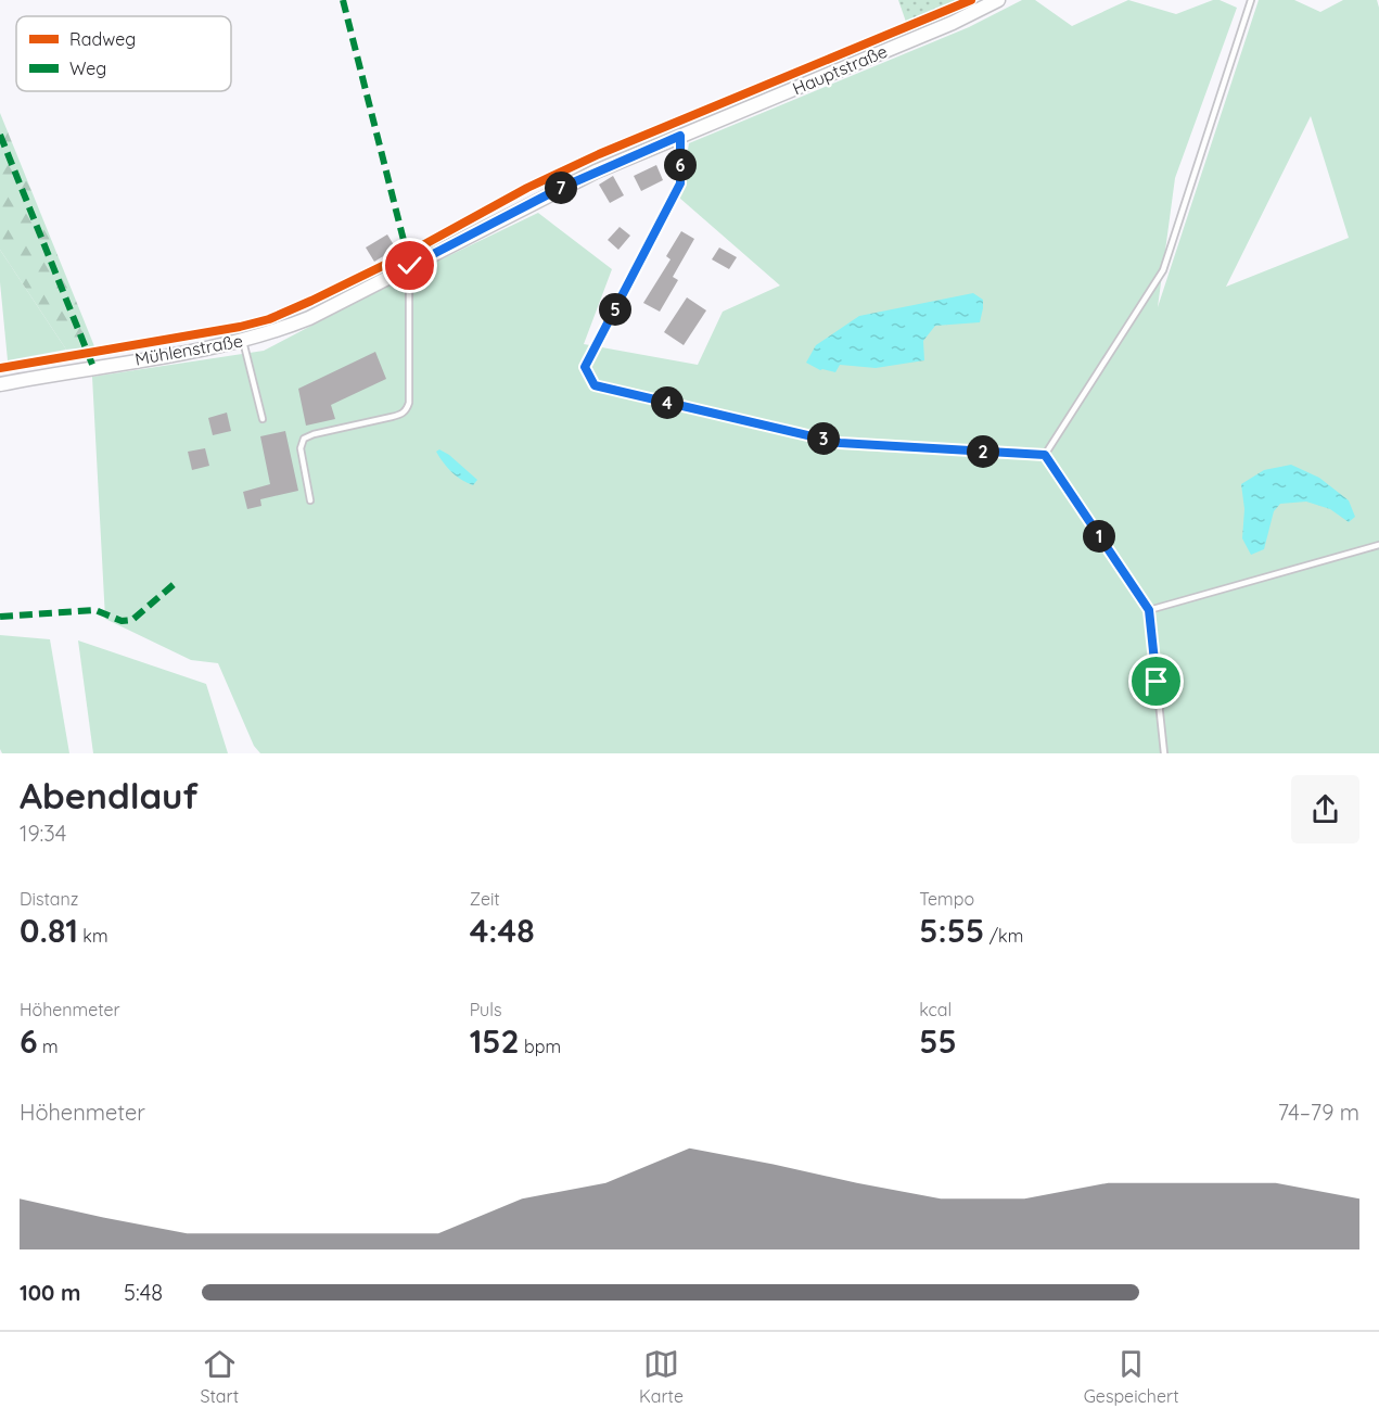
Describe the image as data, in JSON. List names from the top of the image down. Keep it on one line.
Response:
{"streets":{"main road":["Hauptstraße","Mühlenstraße"]},"crossings":[["Hauptstraße","Mühlenstraße"]],"legend":["Radweg","Weg"],"page":{"pins":["6","7","5","4","3","2","1"],"heading":["Abendlauf","19:34"],"stats":[["Distanz","0.81 km"],["Zeit","4:48"],["Tempo","5:55 /km"],["Höhenmeter","6 m"],["Puls","152 bpm"],["kcal","55"]],"chart":["Höhenmeter","74–79 m"],"list":[{"name":"100 m","note":"5:48"}],"tabs":["Start","Karte","Gespeichert"]}}
